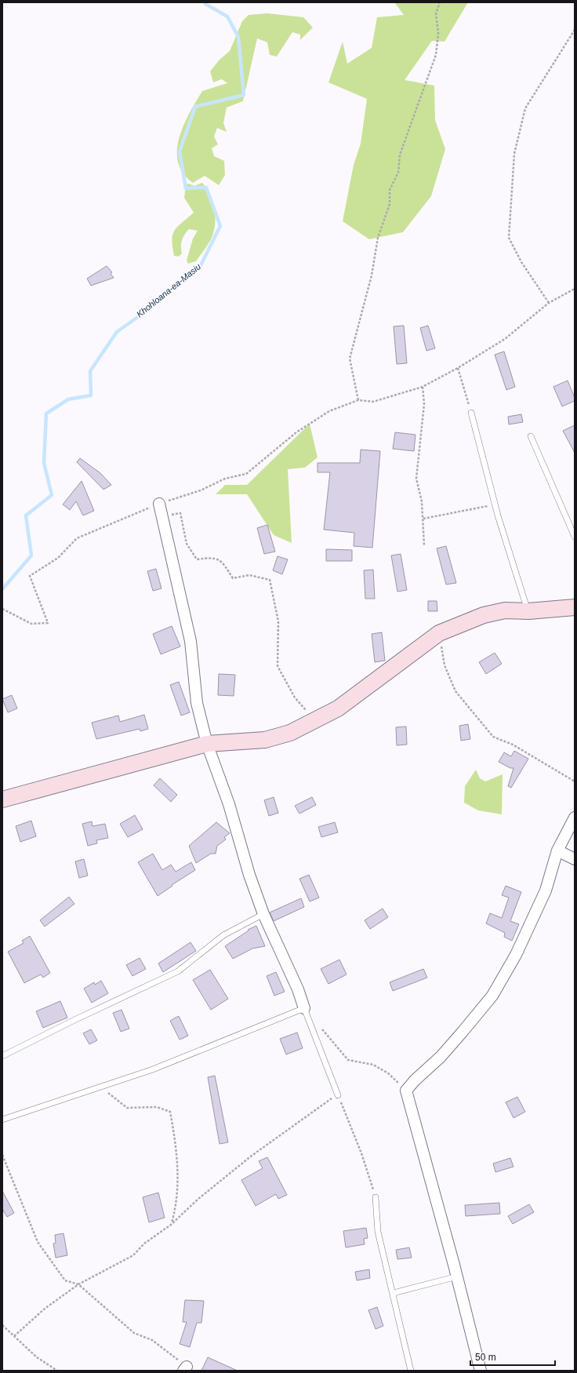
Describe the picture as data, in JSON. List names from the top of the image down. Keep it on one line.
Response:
{"water":["Khohloana-ea-Masiu"],"scale_bar":"50 m"}
